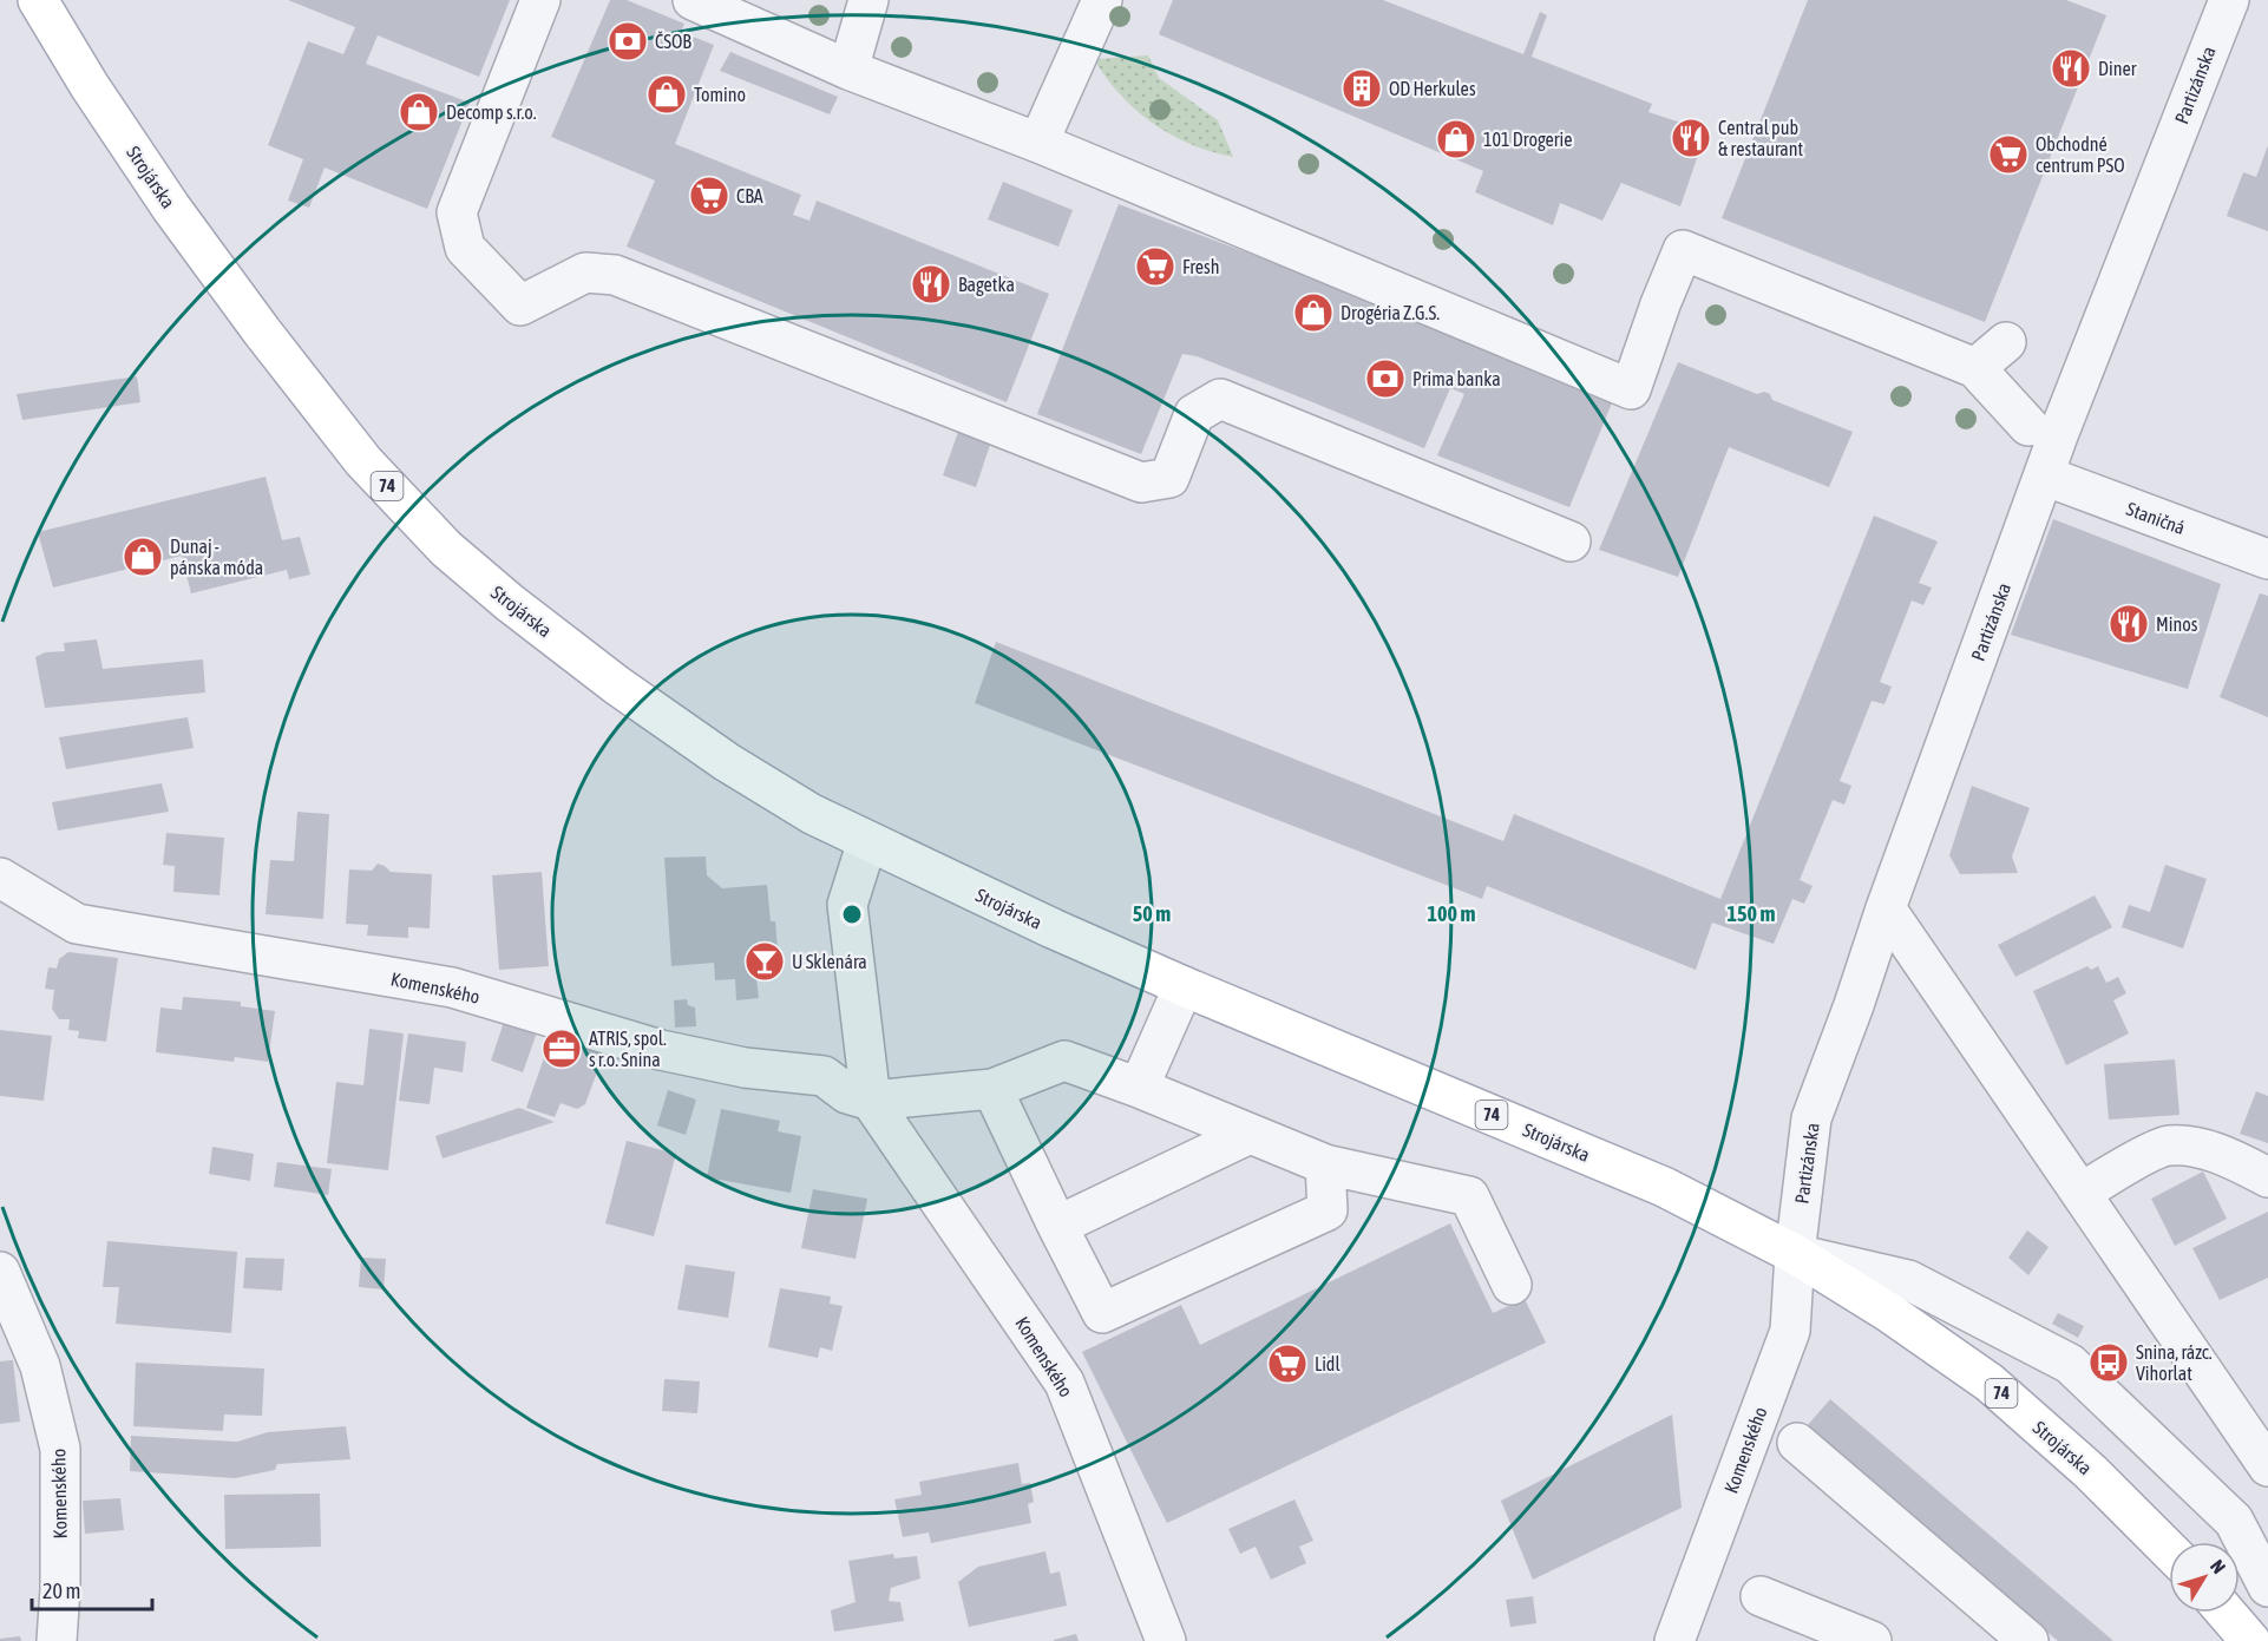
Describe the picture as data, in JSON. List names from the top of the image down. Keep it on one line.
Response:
{"streets":{"main road":["Strojárska","74"],"street":["Partizánska","Staničná","Komenského"]},"crossings":[["Partizánska","Strojárska"],["Partizánska","Staničná"],["Partizánska","Komenského"],["Strojárska","Komenského"]],"places":{"bank":["ČSOB","Prima banka"],"restaurant":["Diner","Central pub & restaurant","Bagetka","Minos"],"building":["OD Herkules"],"shop":["Tomino","Decomp s.r.o.","101 Drogerie","Drogéria Z.G.S.","Dunaj - pánska móda"],"supermarket":["Obchodné centrum PSO","CBA","Fresh","Lidl"],"bar":["U Sklenára"],"office":["ATRIS, spol. s r.o. Snina"],"bus stop":["Snina, rázc. Vihorlat"]},"scale_bar":"20 m","north":"top right","rings":["50 m","100 m","150 m"]}
